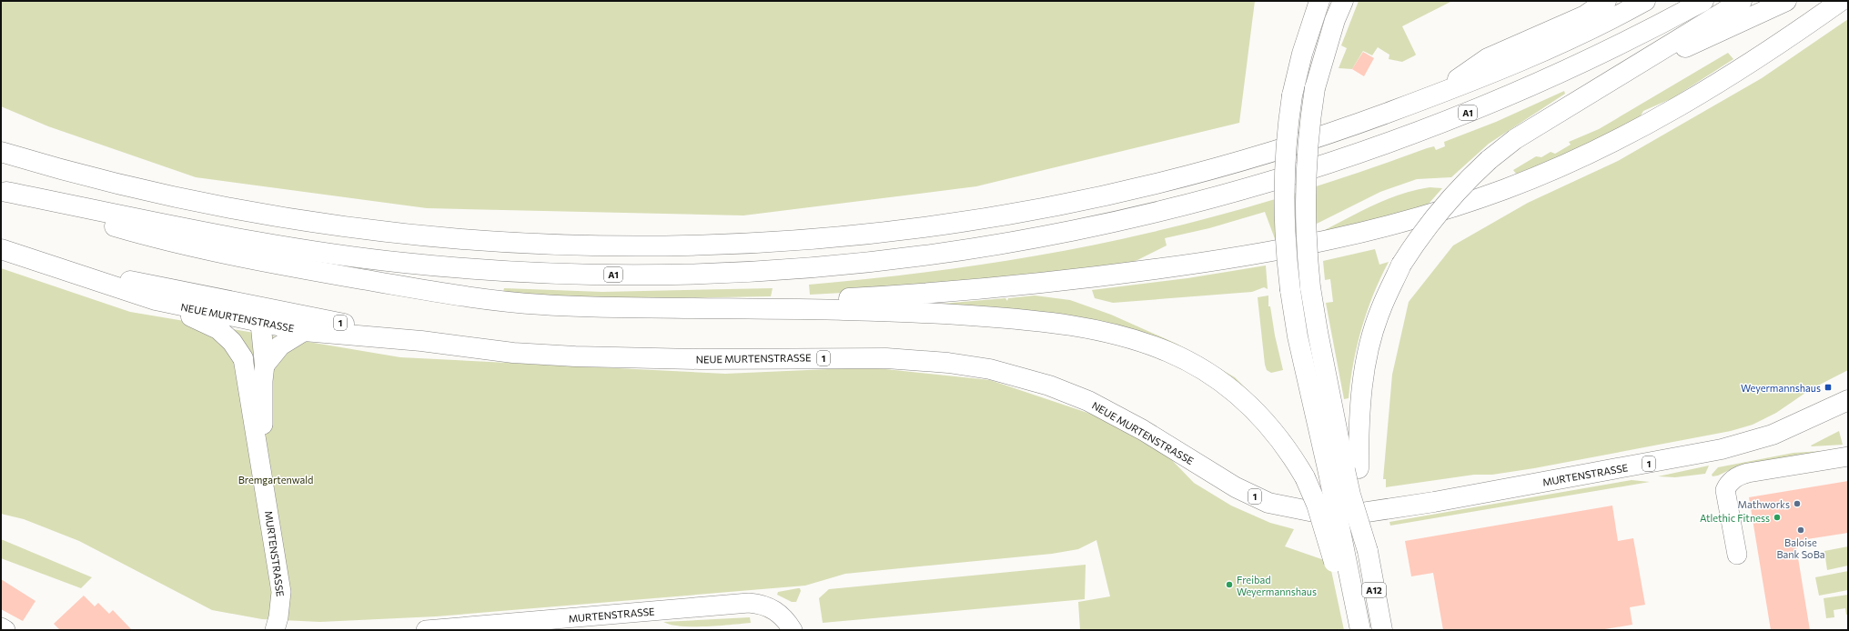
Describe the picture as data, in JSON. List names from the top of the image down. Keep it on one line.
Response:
{"streets":{"main road":["A1","NEUE MURTENSTRASSE","1","MURTENSTRASSE","A12"]},"crossings":[["NEUE MURTENSTRASSE","MURTENSTRASSE"]],"parks":["Bremgartenwald"],"places":{"transit":["Weyermannshaus"],"other":["Mathworks","Atlethic Fitness","Baloise Bank SoBa","Freibad Weyermannshaus"]}}
